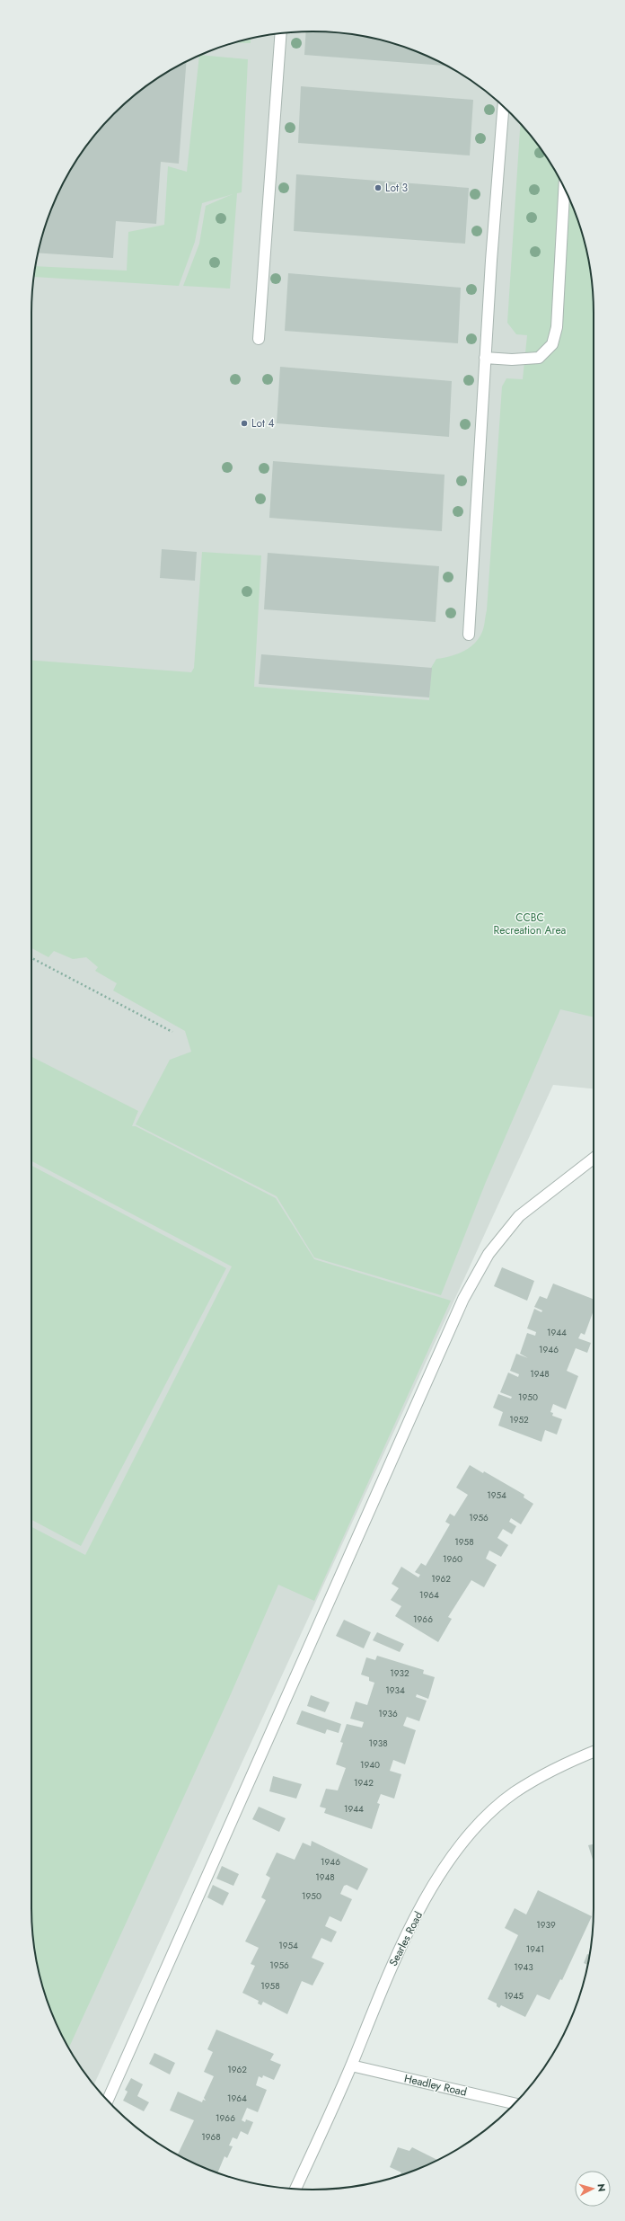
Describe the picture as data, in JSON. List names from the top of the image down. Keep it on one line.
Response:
{"streets":{"street":["Searles Road","Headley Road"]},"crossings":[["Searles Road","Headley Road"]],"parks":["CCBC Recreation Area"],"places":["Lot 3","Lot 4"],"house_numbers":["1944","1946","1948","1950","1952","1954","1956","1958","1960","1962","1964","1966","1932","1934","1936","1938","1940","1942","1944","1946","1948","1950","1939","1954","1941","1956","1943","1958","1945","1962","1964","1966","1968"],"north":"right"}
